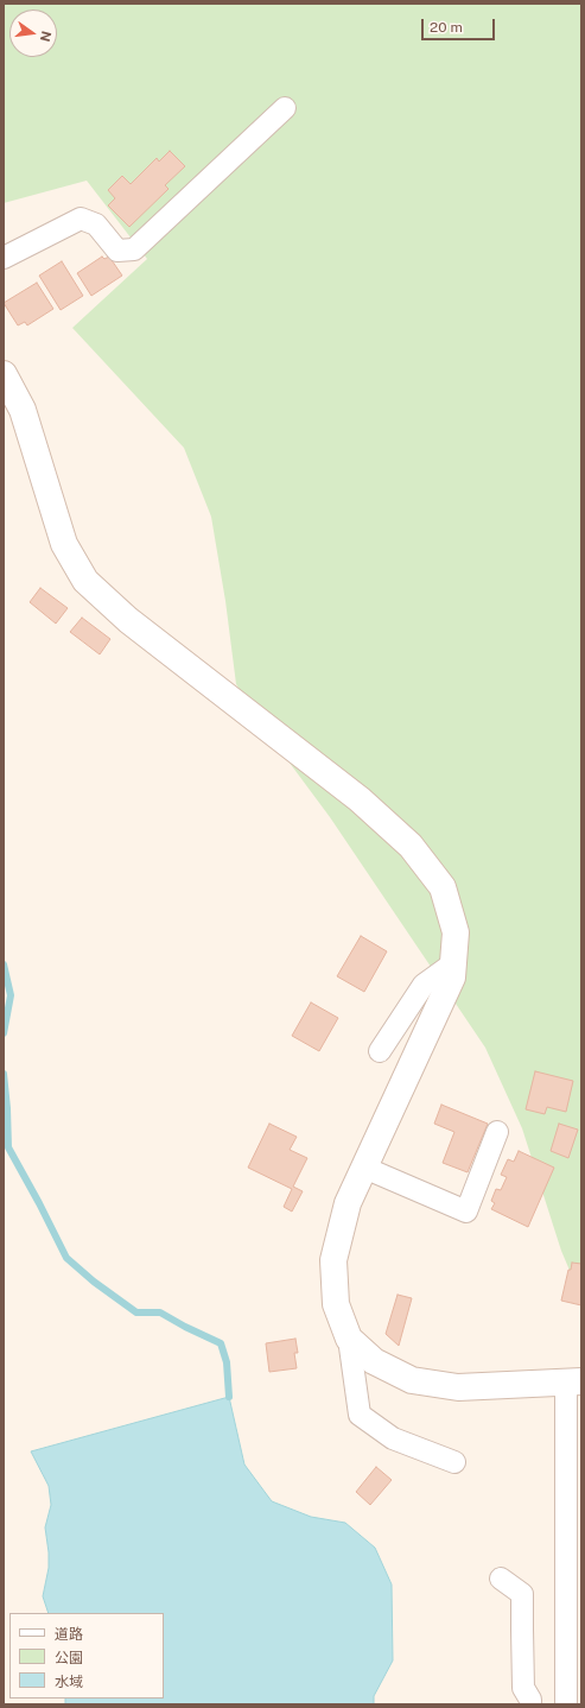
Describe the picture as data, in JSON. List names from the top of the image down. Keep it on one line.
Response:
{"legend":["道路","公園","水域"],"scale_bar":"20 m","north":"right"}
